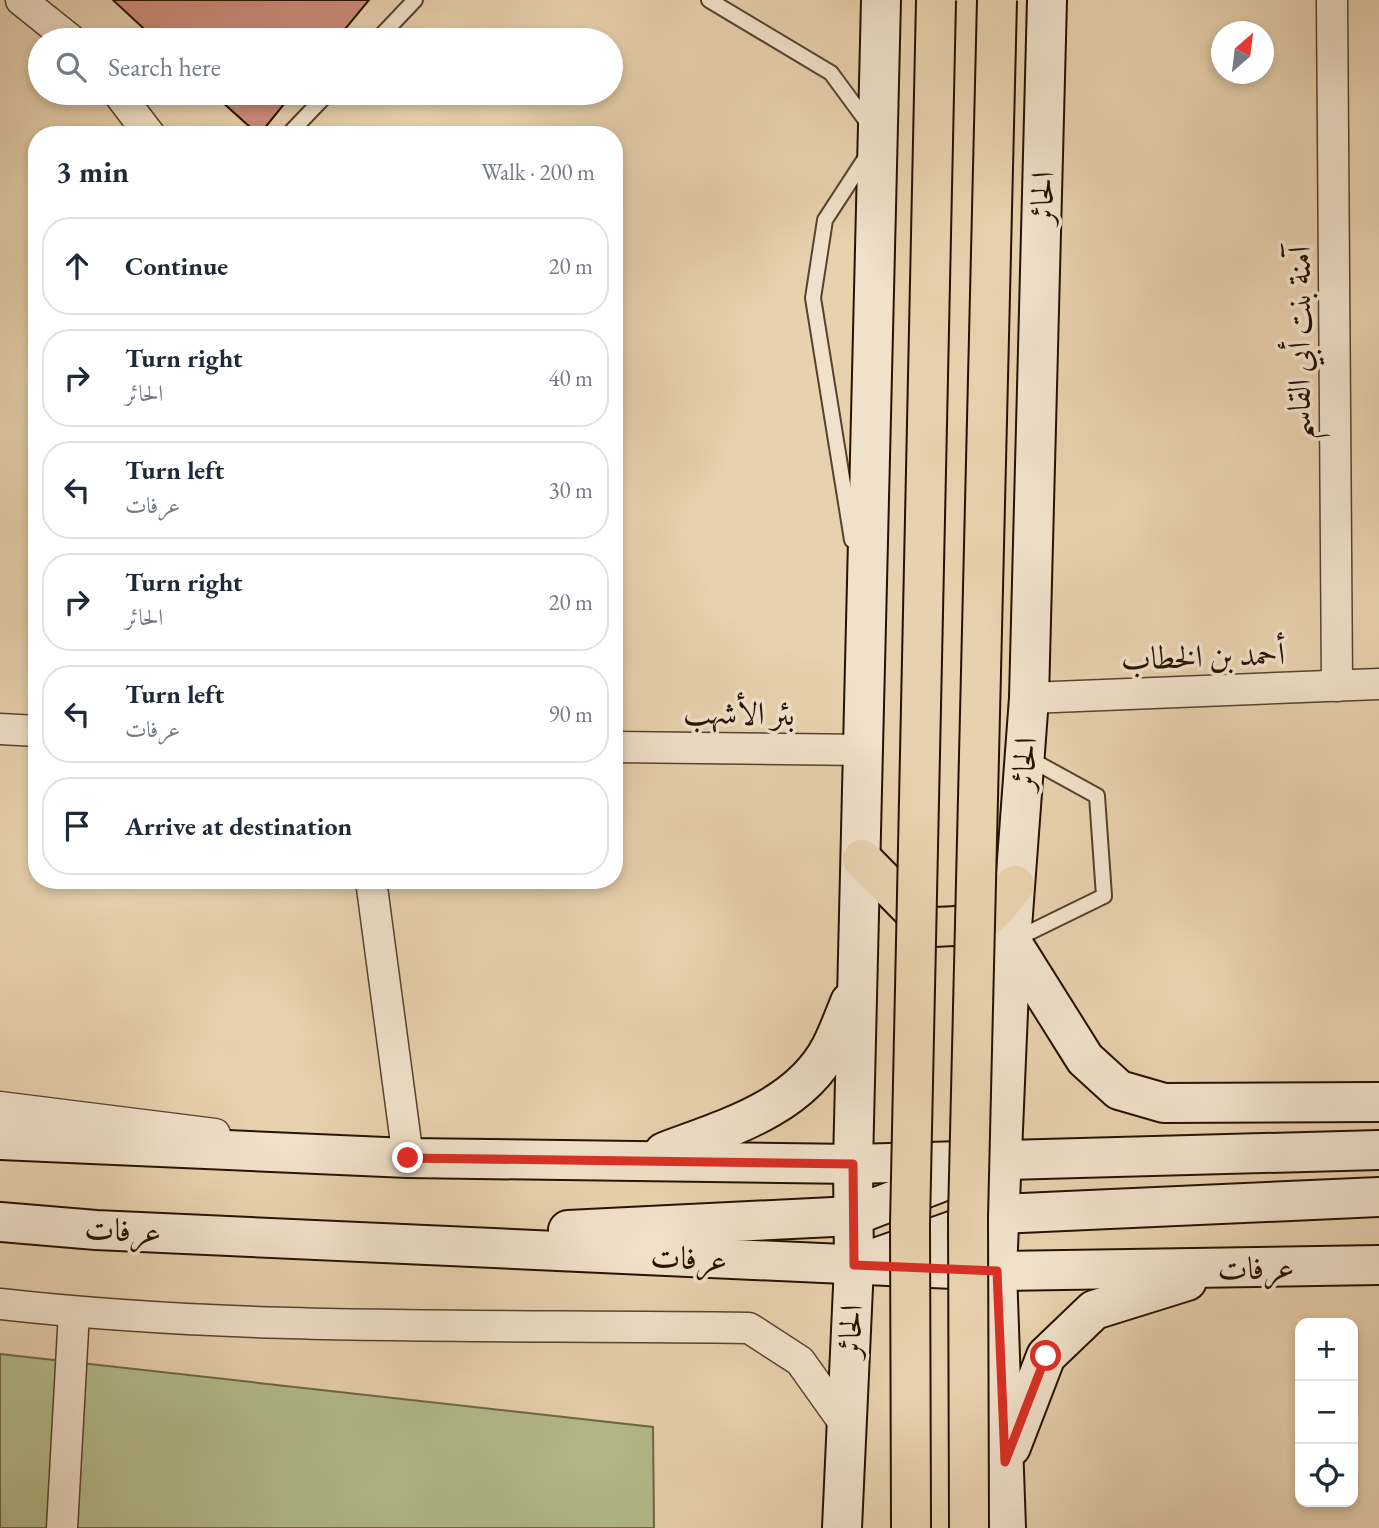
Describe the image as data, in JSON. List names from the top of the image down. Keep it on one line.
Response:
{"streets":{"highway":["الحائر"],"street":["آمنة بنت أبي القاسم","أحمد بن الخطاب","بئر الأشهب","عرفات"]},"crossings":[["الحائر","أحمد بن الخطاب"],["الحائر","بئر الأشهب"],["الحائر","عرفات"],["آمنة بنت أبي القاسم","أحمد بن الخطاب"]],"north":"top right","page":{"search":"Search here","heading":["3 min","Walk · 200 m"],"list":[["Continue","20 m"],["Turn right","الحائر","40 m"],["Turn left","عرفات","30 m"],["Turn right","الحائر","20 m"],["Turn left","عرفات","90 m"],"Arrive at destination"],"map_buttons":["+","−"]}}
